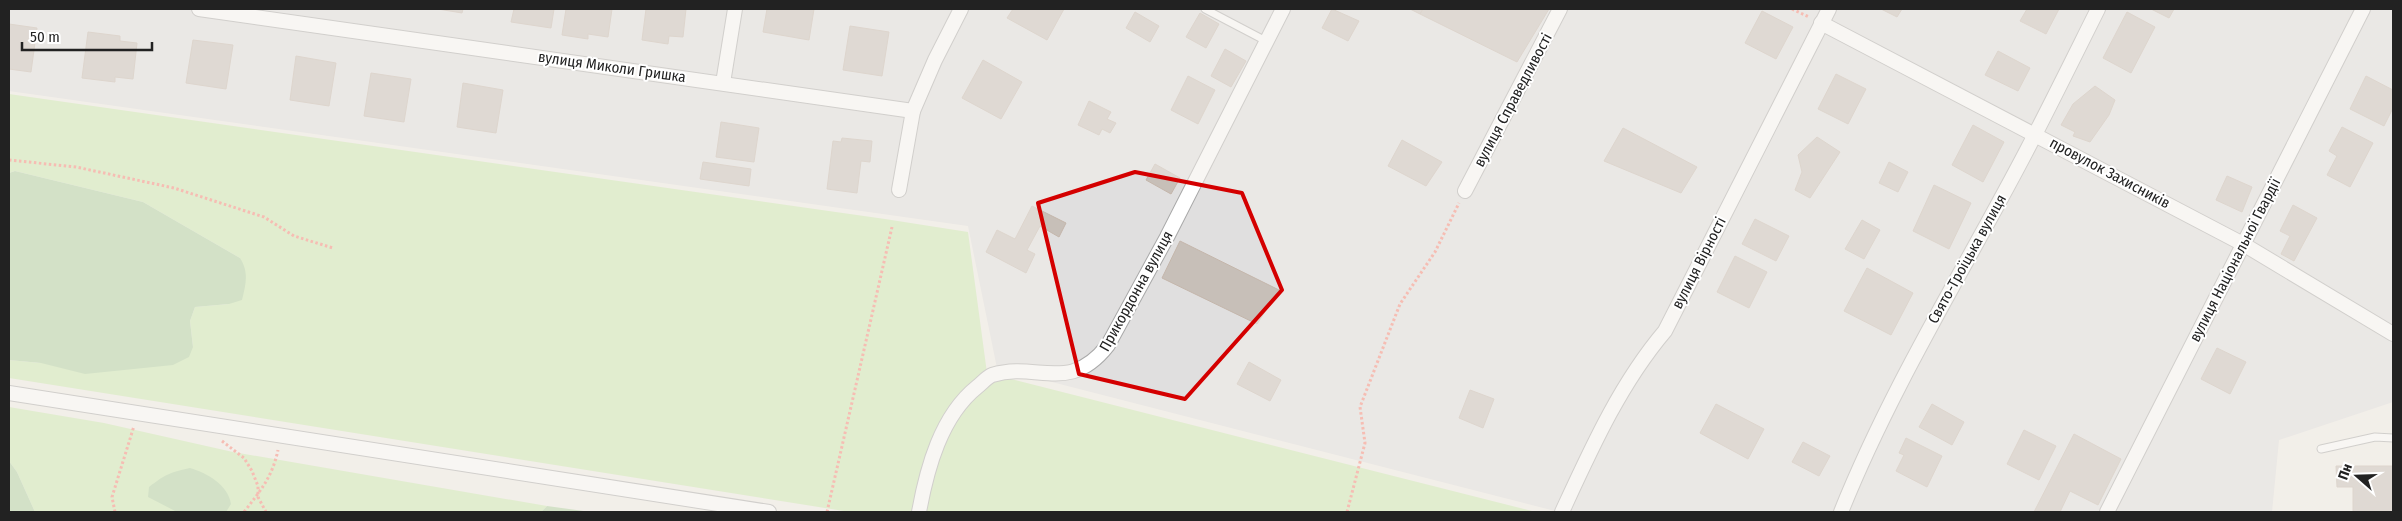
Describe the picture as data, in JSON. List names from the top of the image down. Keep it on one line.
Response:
{"streets":{"street":["вулиця Миколи Гришка","вулиця Справедливості","провулок Захисників","Свято-Троїцька вулиця","вулиця Національної Гвардії","вулиця Вірності","Прикордонна вулиця"]},"crossings":[["провулок Захисників","Свято-Троїцька вулиця"],["провулок Захисників","вулиця Національної Гвардії"],["провулок Захисників","вулиця Вірності"]],"scale_bar":"50 m","north":"left"}
